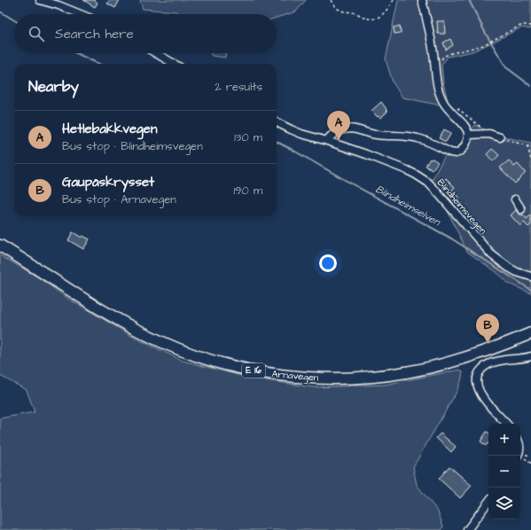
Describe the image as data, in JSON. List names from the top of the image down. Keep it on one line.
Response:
{"streets":{"highway":["E 16","Arnavegen"],"street":["Blindheimsvegen"]},"water":["Blindheimselven"],"page":{"search":"Search here","heading":["Nearby","2 results"],"list":[{"mark":"A","name":"Hetlebakkvegen","note":"Bus stop · Blindheimsvegen","value":"130 m"},{"mark":"B","name":"Gaupåskrysset","note":"Bus stop · Arnavegen","value":"190 m"}],"pins":["A","B"],"map_buttons":["+","−"]}}
